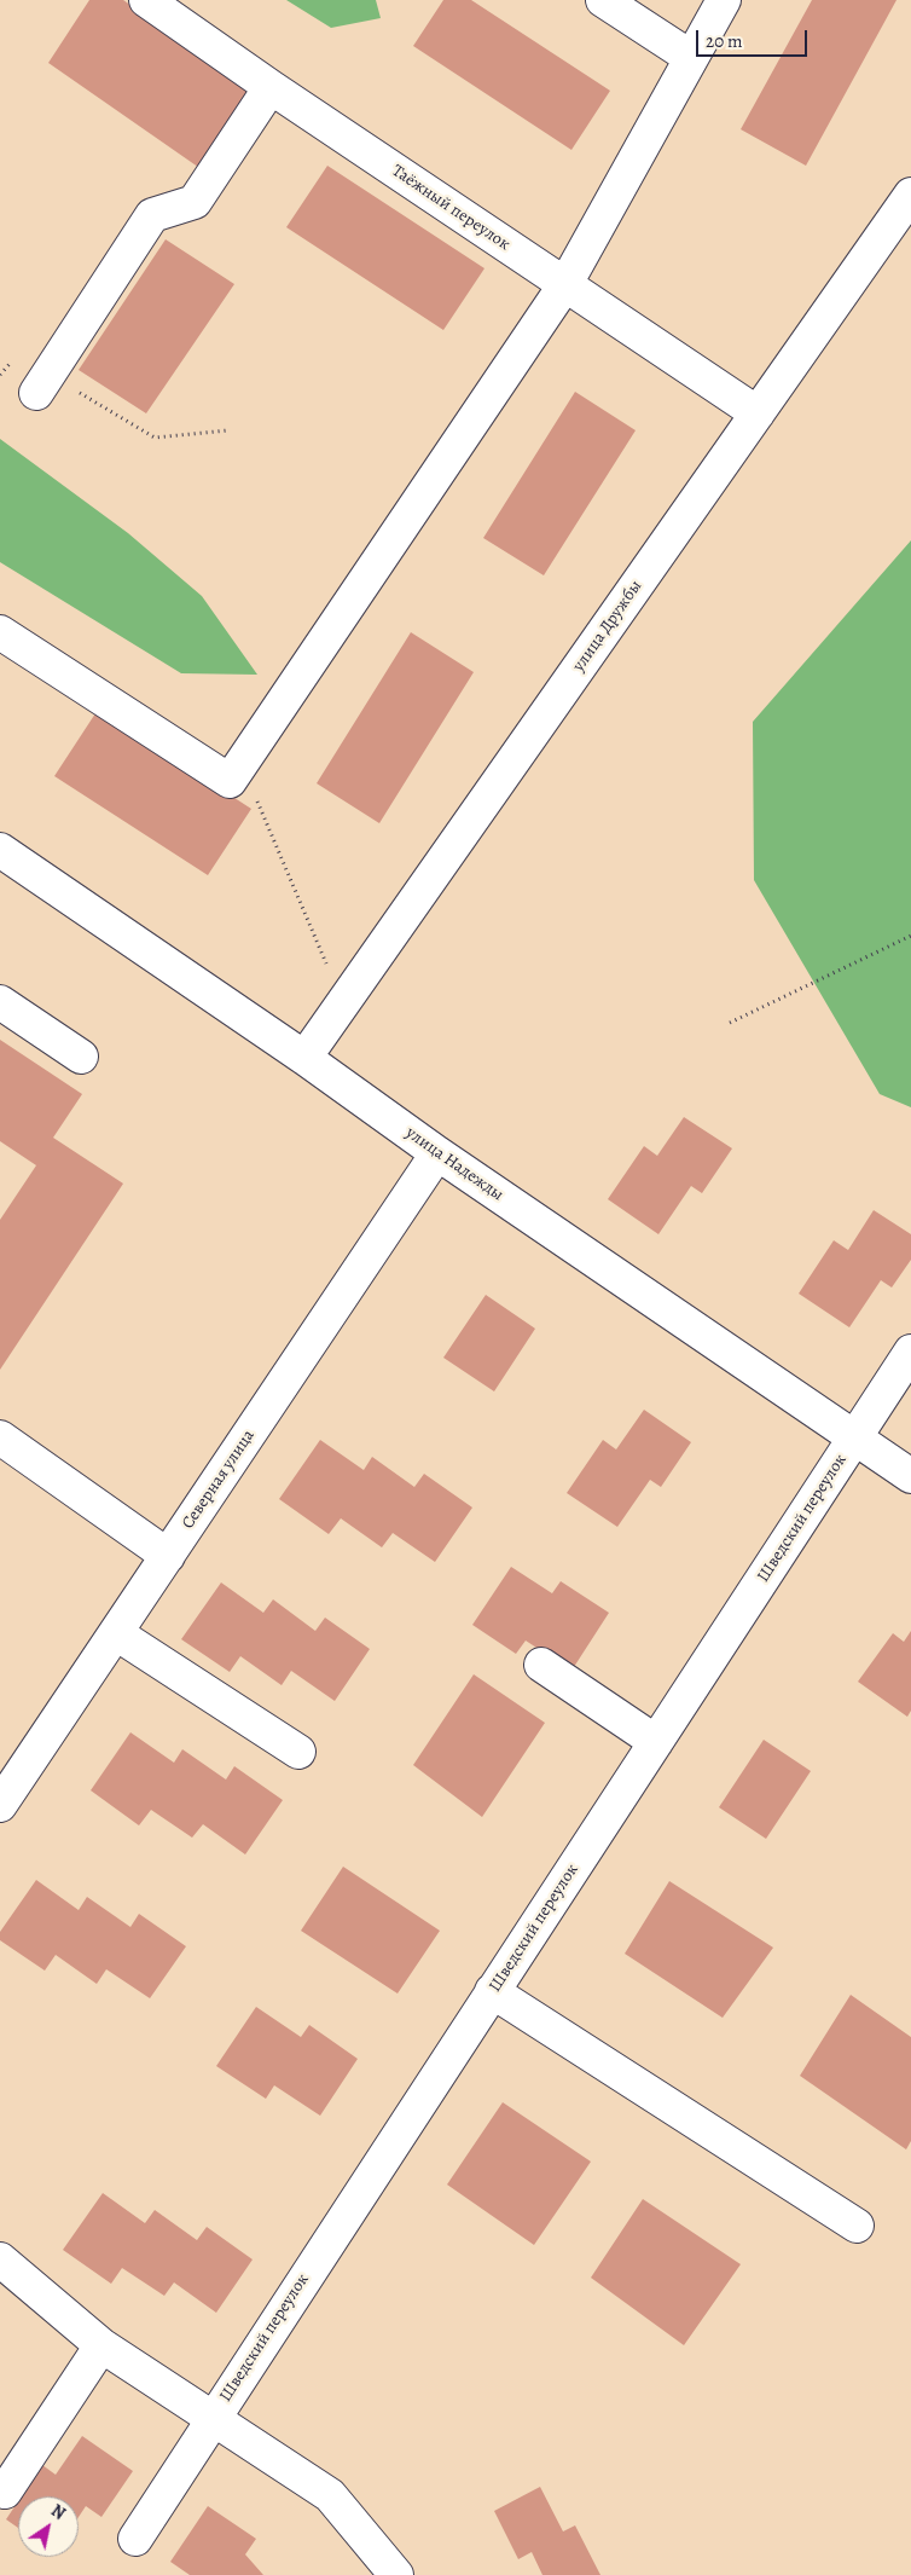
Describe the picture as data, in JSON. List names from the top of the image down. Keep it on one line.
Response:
{"streets":{"street":["Таёжный переулок","улица Дружбы","улица Надежды","Северная улица","Шведский переулок"]},"crossings":[["Таёжный переулок","улица Дружбы"],["улица Дружбы","улица Надежды"],["улица Надежды","Северная улица"],["улица Надежды","Шведский переулок"]],"scale_bar":"20 m","north":"top right"}
